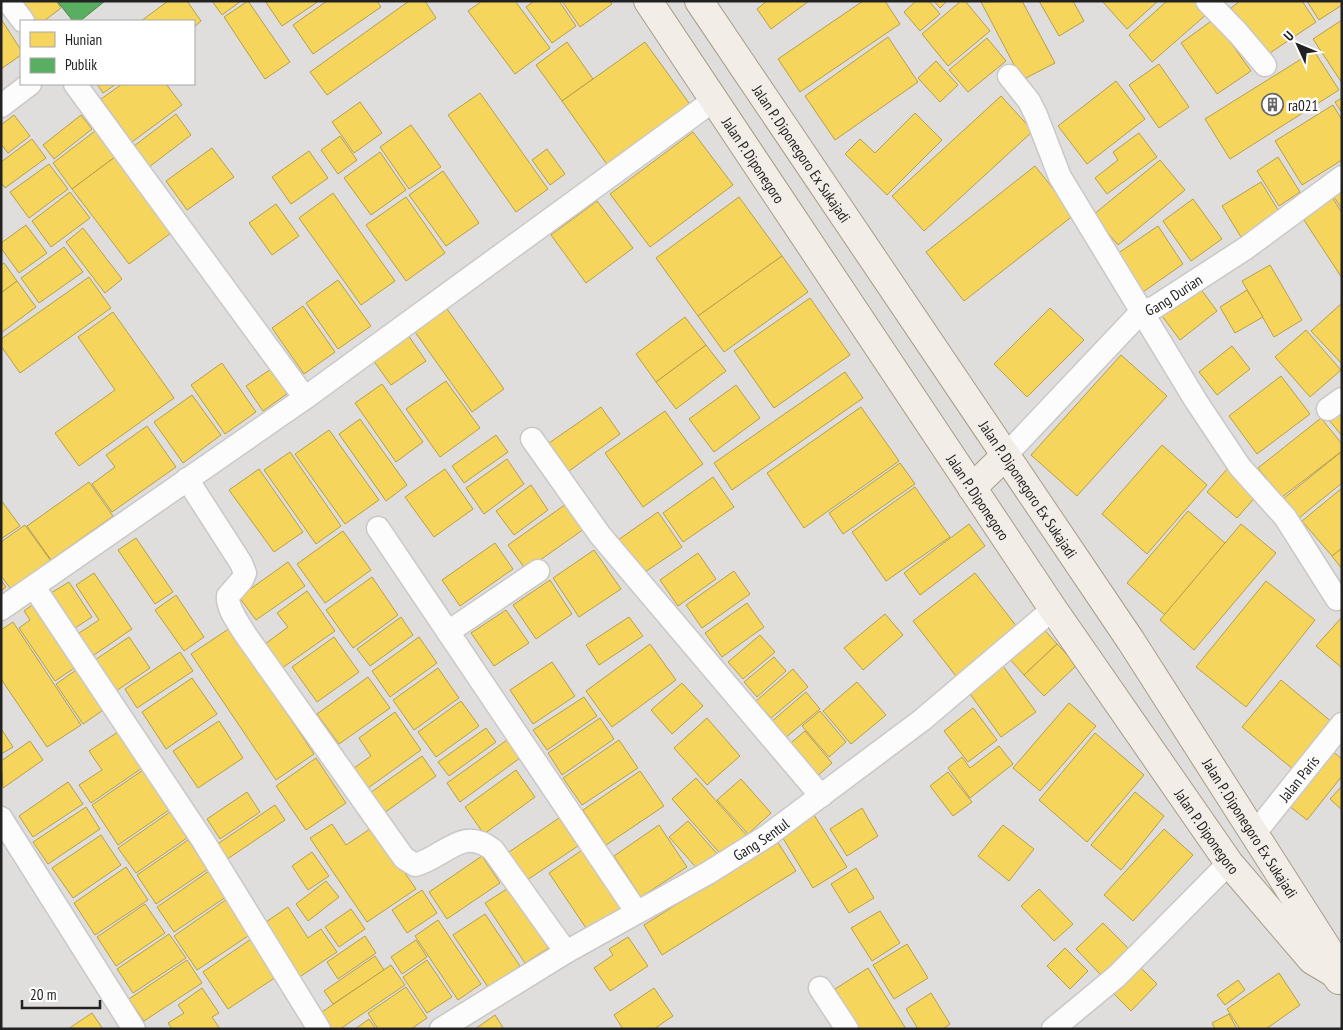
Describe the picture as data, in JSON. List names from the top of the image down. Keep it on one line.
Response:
{"streets":{"main road":["Jalan P. Diponegoro Ex Sukajadi","Jalan P. Diponegoro"],"street":["Gang Durian","Jalan Paris","Gang Sentul"]},"crossings":[["Jalan P. Diponegoro Ex Sukajadi","Jalan P. Diponegoro"],["Jalan P. Diponegoro Ex Sukajadi","Gang Durian"],["Jalan P. Diponegoro Ex Sukajadi","Jalan Paris"],["Jalan P. Diponegoro","Gang Sentul"]],"places":{"building":["ra021"]},"legend":["Hunian","Publik"],"scale_bar":"20 m","north":"top left"}
